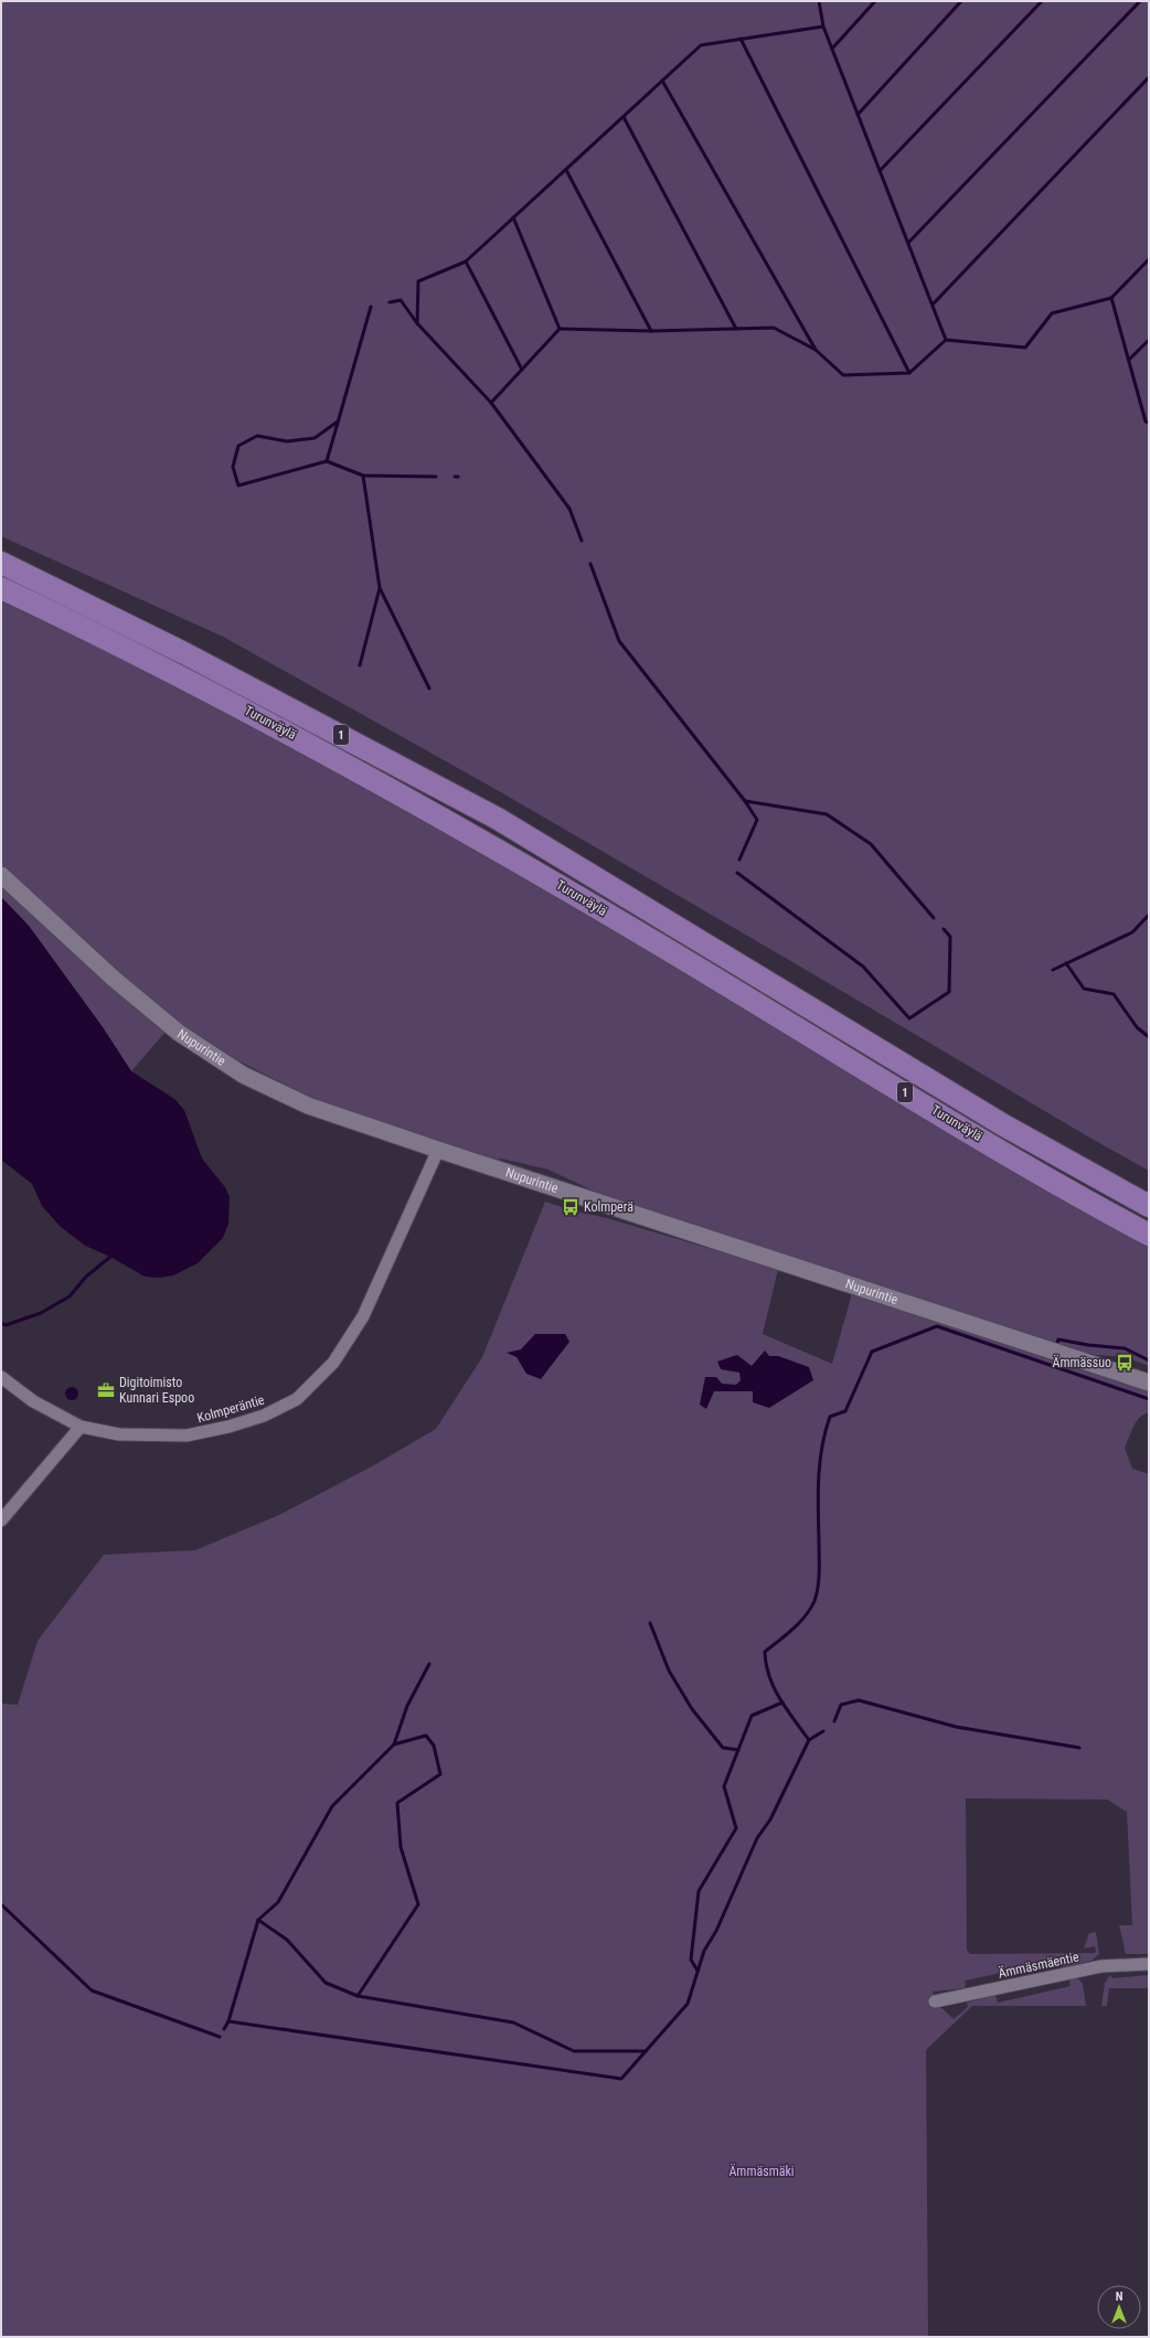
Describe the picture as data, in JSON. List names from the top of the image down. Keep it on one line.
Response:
{"streets":{"highway":["Turunväylä","1"],"main road":["Nupurintie"],"street":["Kolmperäntie","Ämmäsmäentie"]},"crossings":[["Nupurintie","Kolmperäntie"]],"parks":["Ämmäsmäki"],"places":{"bus stop":["Kolmperä","Ämmässuo"],"office":["Digitoimisto Kunnari Espoo"]},"north":"top"}
